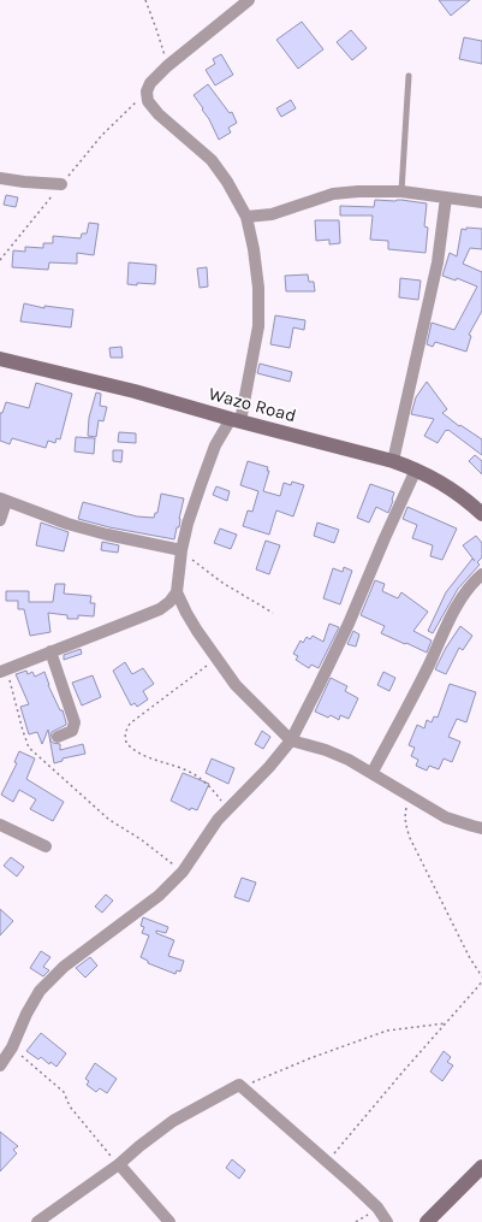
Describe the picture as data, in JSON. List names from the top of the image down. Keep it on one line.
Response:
{"streets":{"main road":["Wazo Road"]}}
